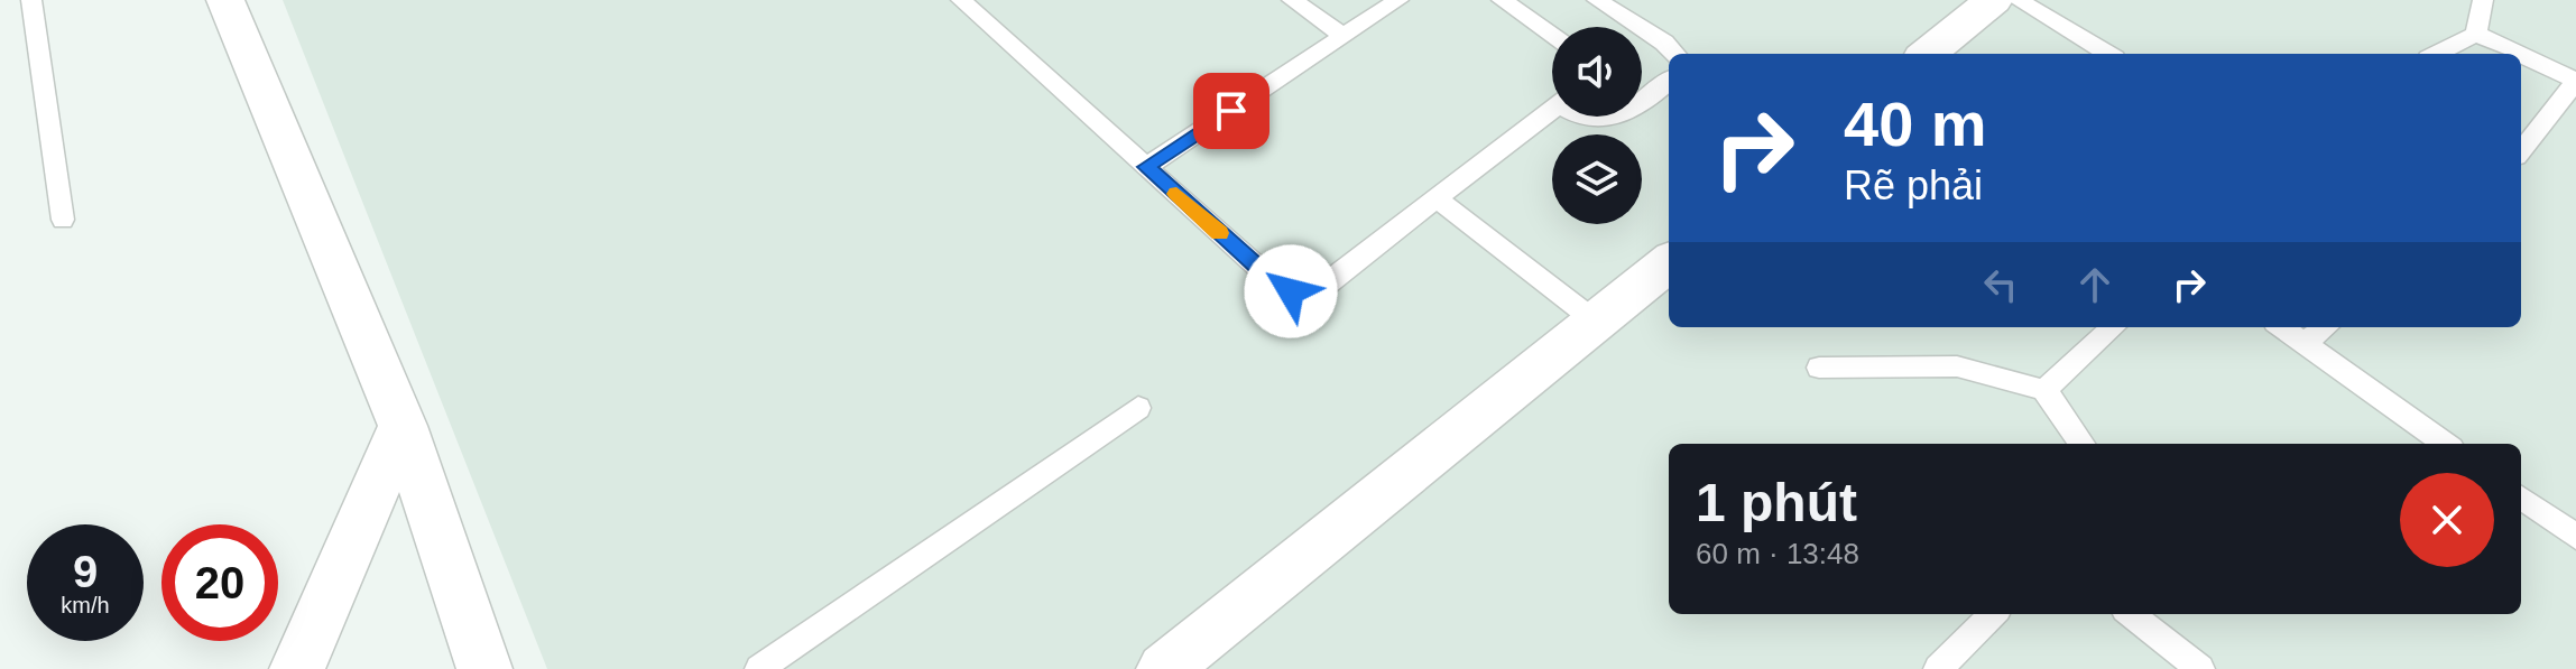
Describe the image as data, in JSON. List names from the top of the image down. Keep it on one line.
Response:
{"page":{"turn":["40 m","Rẽ phải"],"heading":["1 phút","60 m · 13:48"],"speed":"9 km/h","limit":"20"}}
